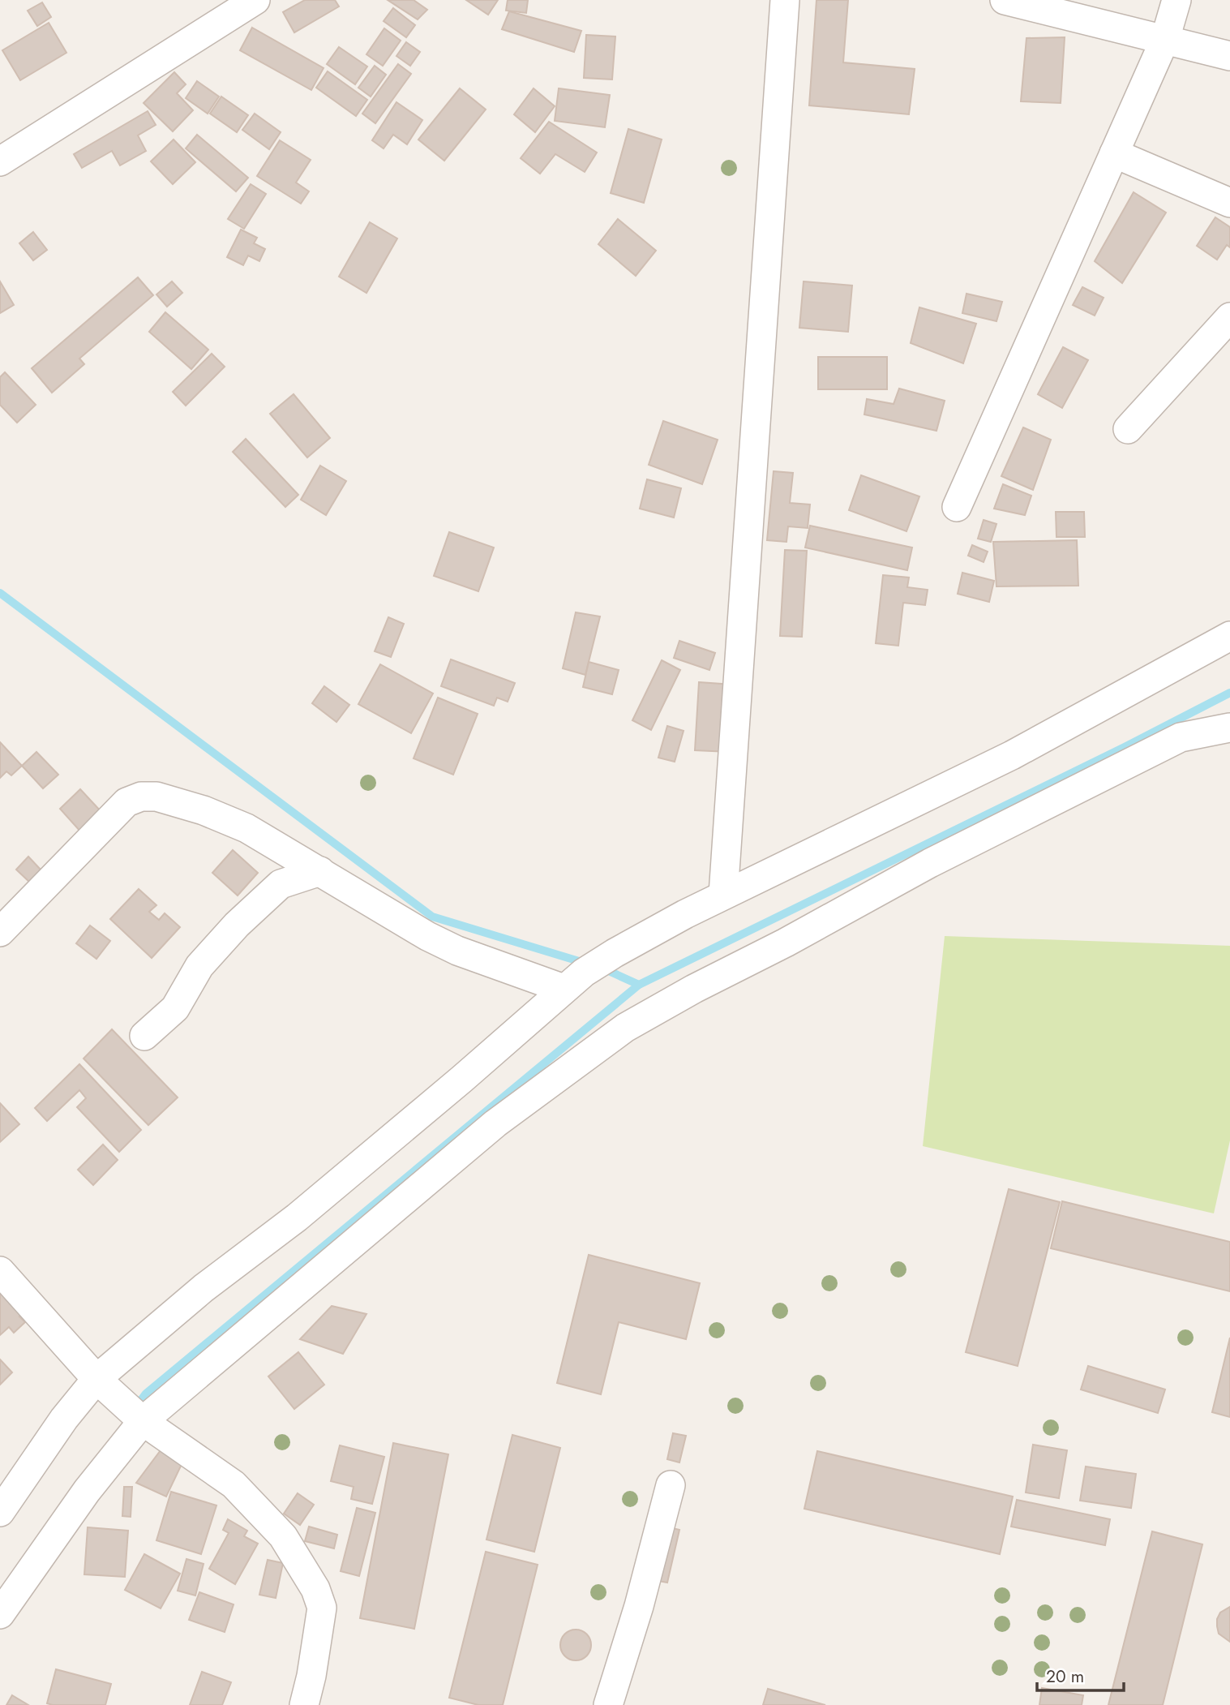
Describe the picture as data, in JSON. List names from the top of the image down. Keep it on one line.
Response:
{"scale_bar":"20 m"}
